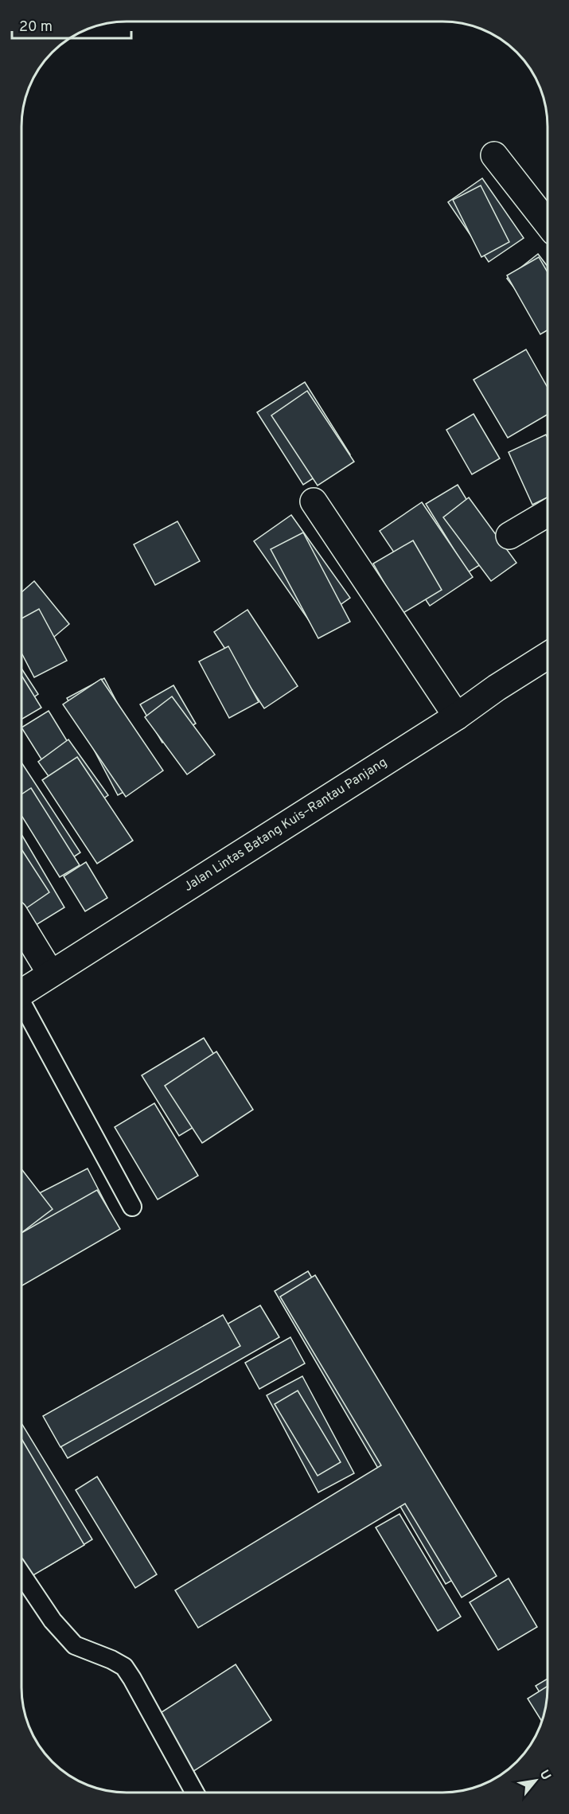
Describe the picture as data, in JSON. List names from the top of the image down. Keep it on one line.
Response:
{"streets":{"main road":["Jalan Lintas Batang Kuis–Rantau Panjang"]},"scale_bar":"20 m","north":"top right"}
